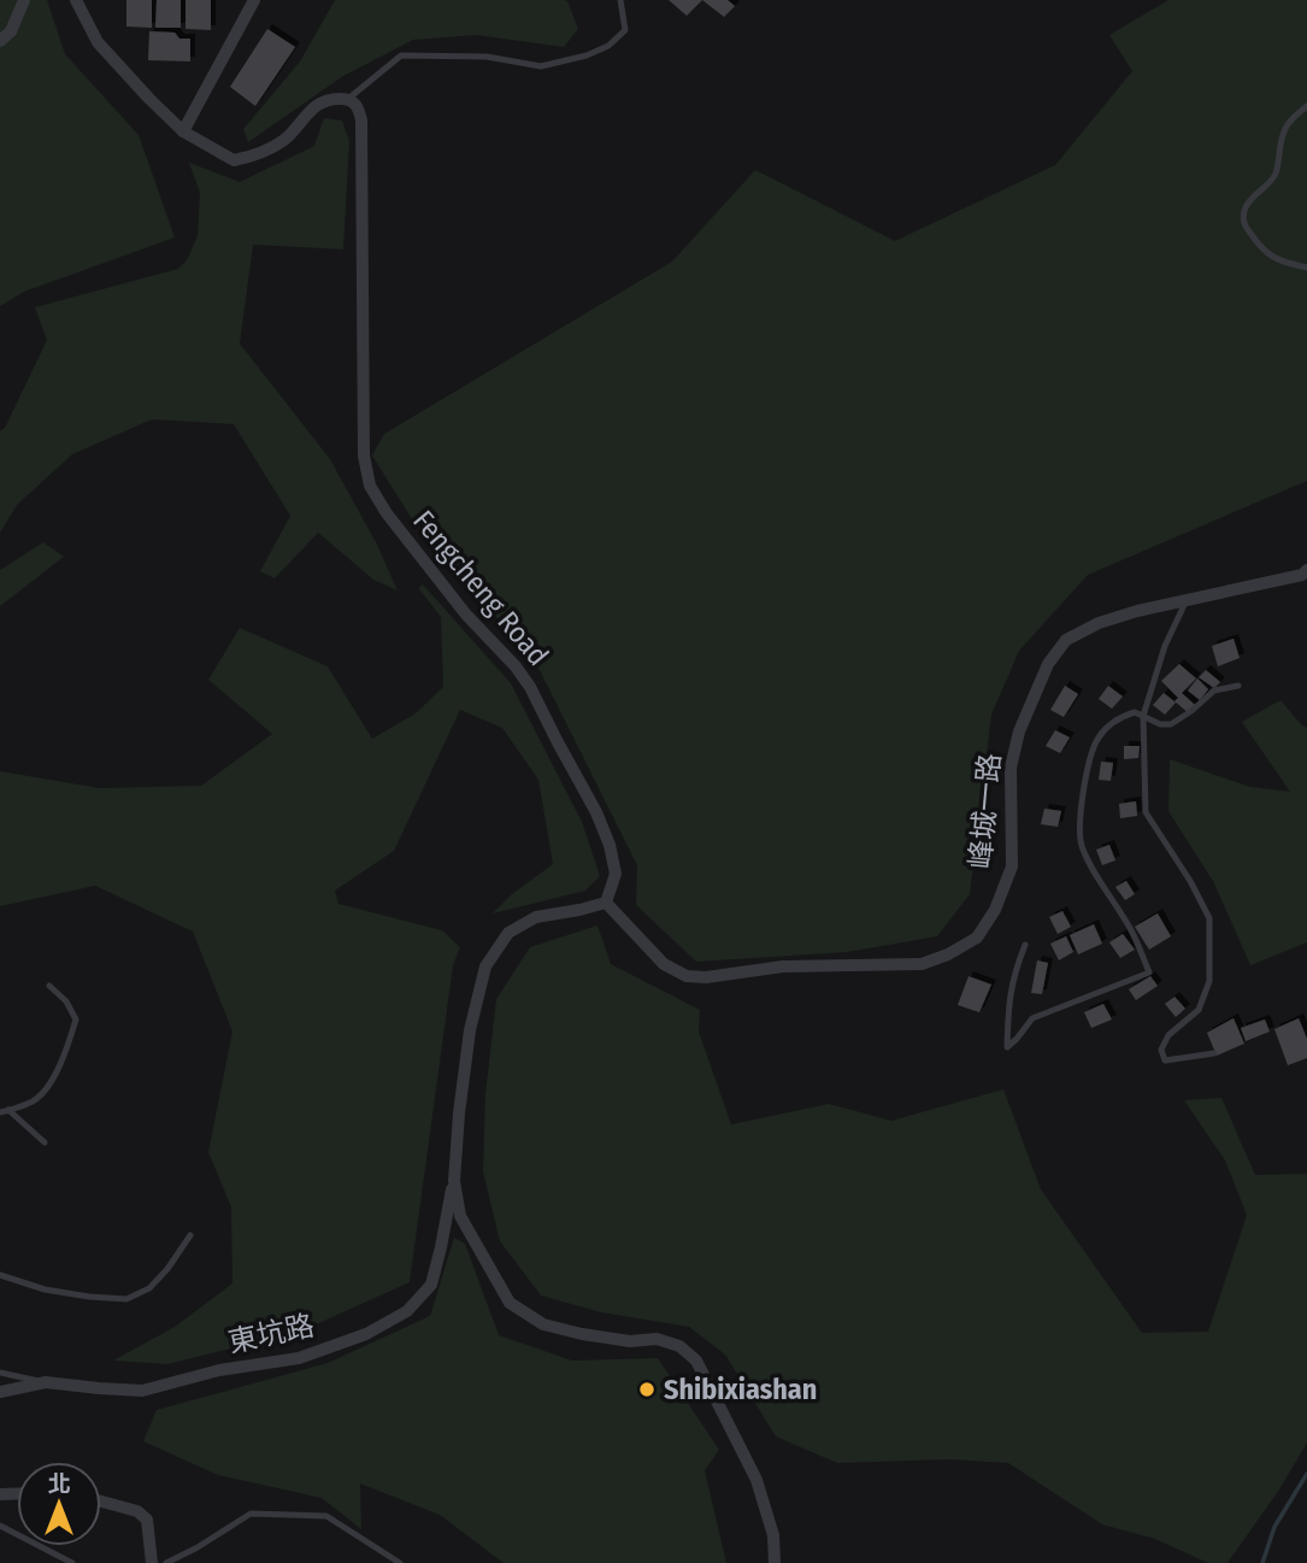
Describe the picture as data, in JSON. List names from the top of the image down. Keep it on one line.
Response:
{"streets":{"street":["Fengcheng Road","峰城一路","東坑路"]},"crossings":[["Fengcheng Road","峰城一路"]],"places":["Shibixiashan"],"north":"top"}
